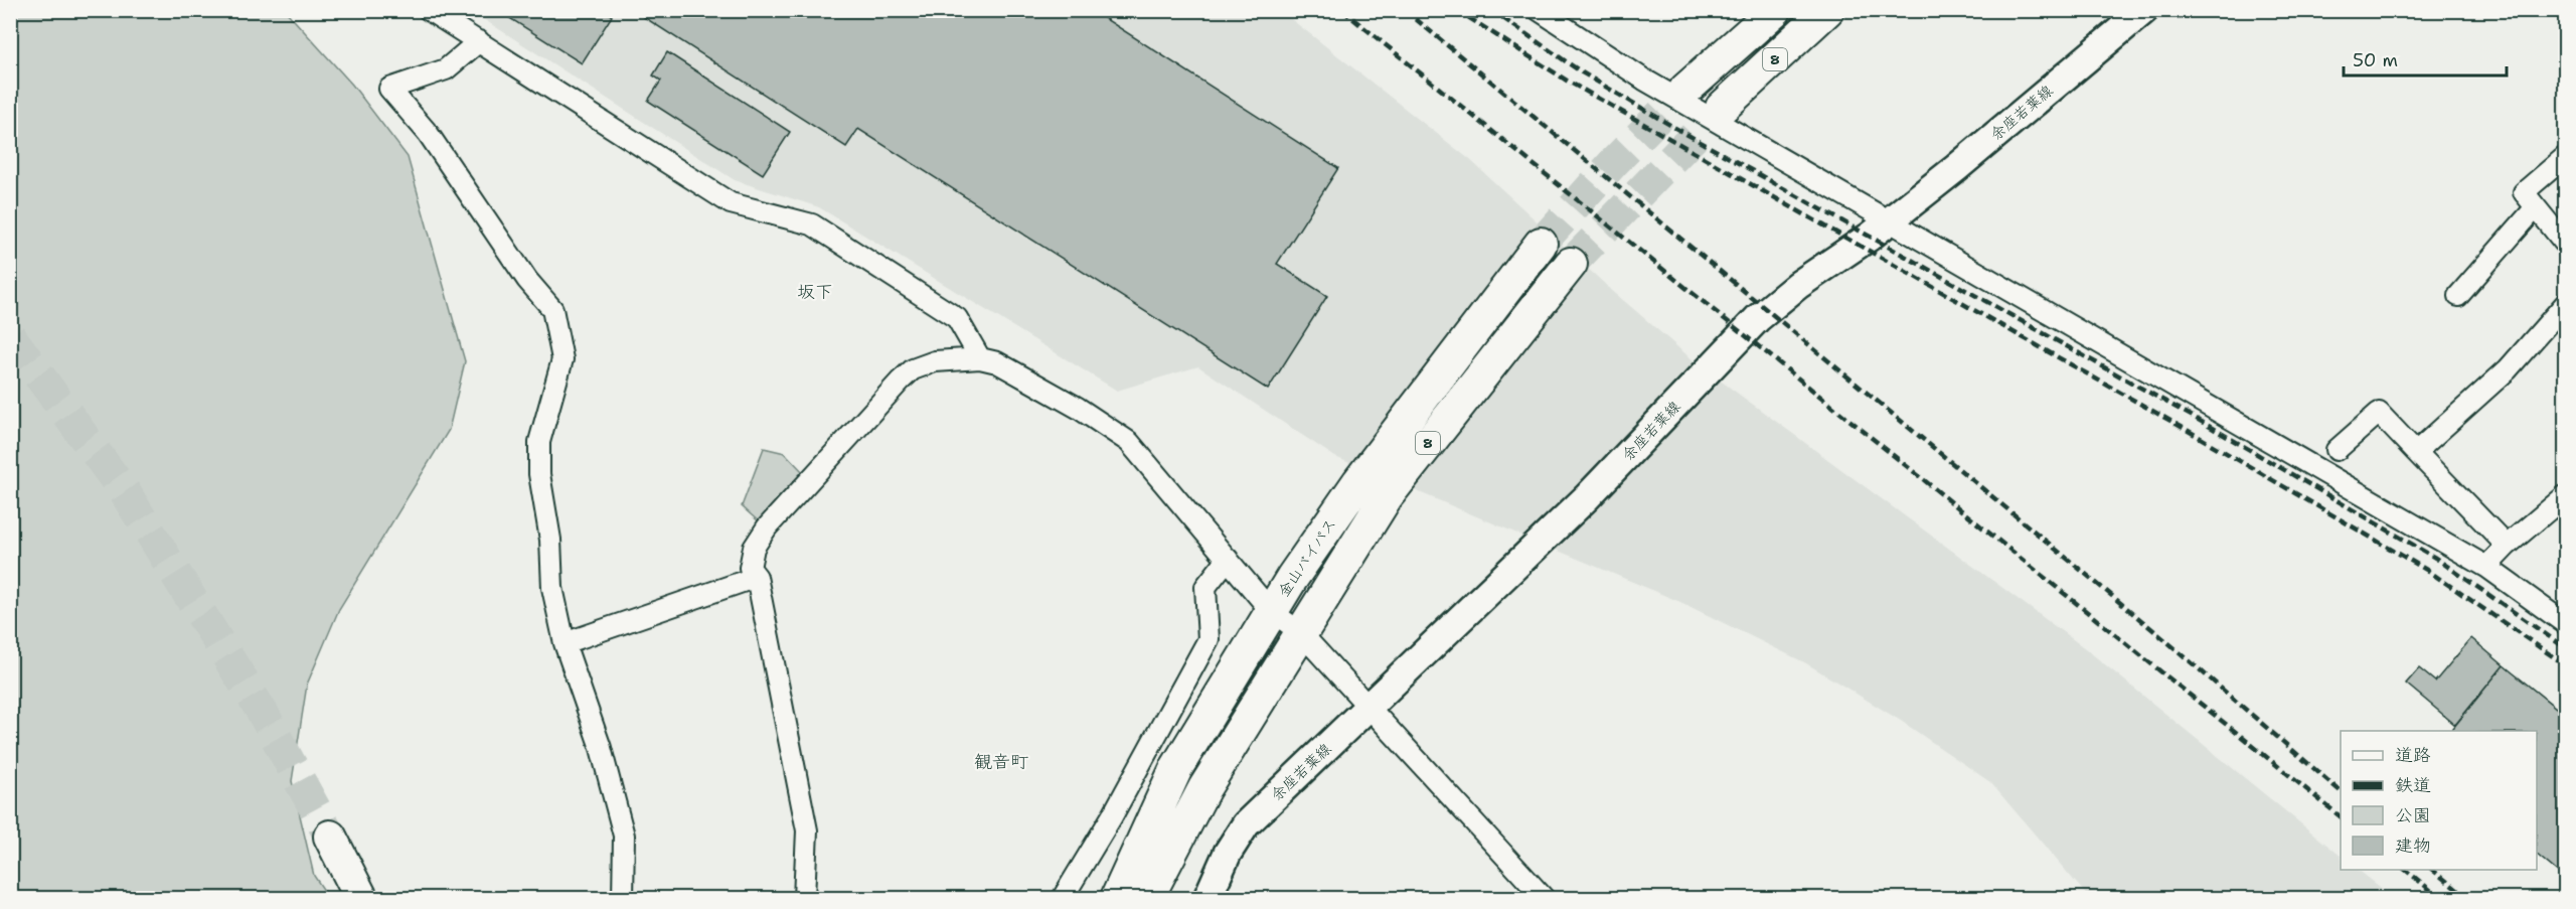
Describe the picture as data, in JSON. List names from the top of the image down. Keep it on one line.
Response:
{"streets":{"highway":["8","金山バイパス"],"main road":["余座若葉線"]},"districts":["坂下","観音町"],"legend":["道路","鉄道","公園","建物"],"scale_bar":"50 m"}
